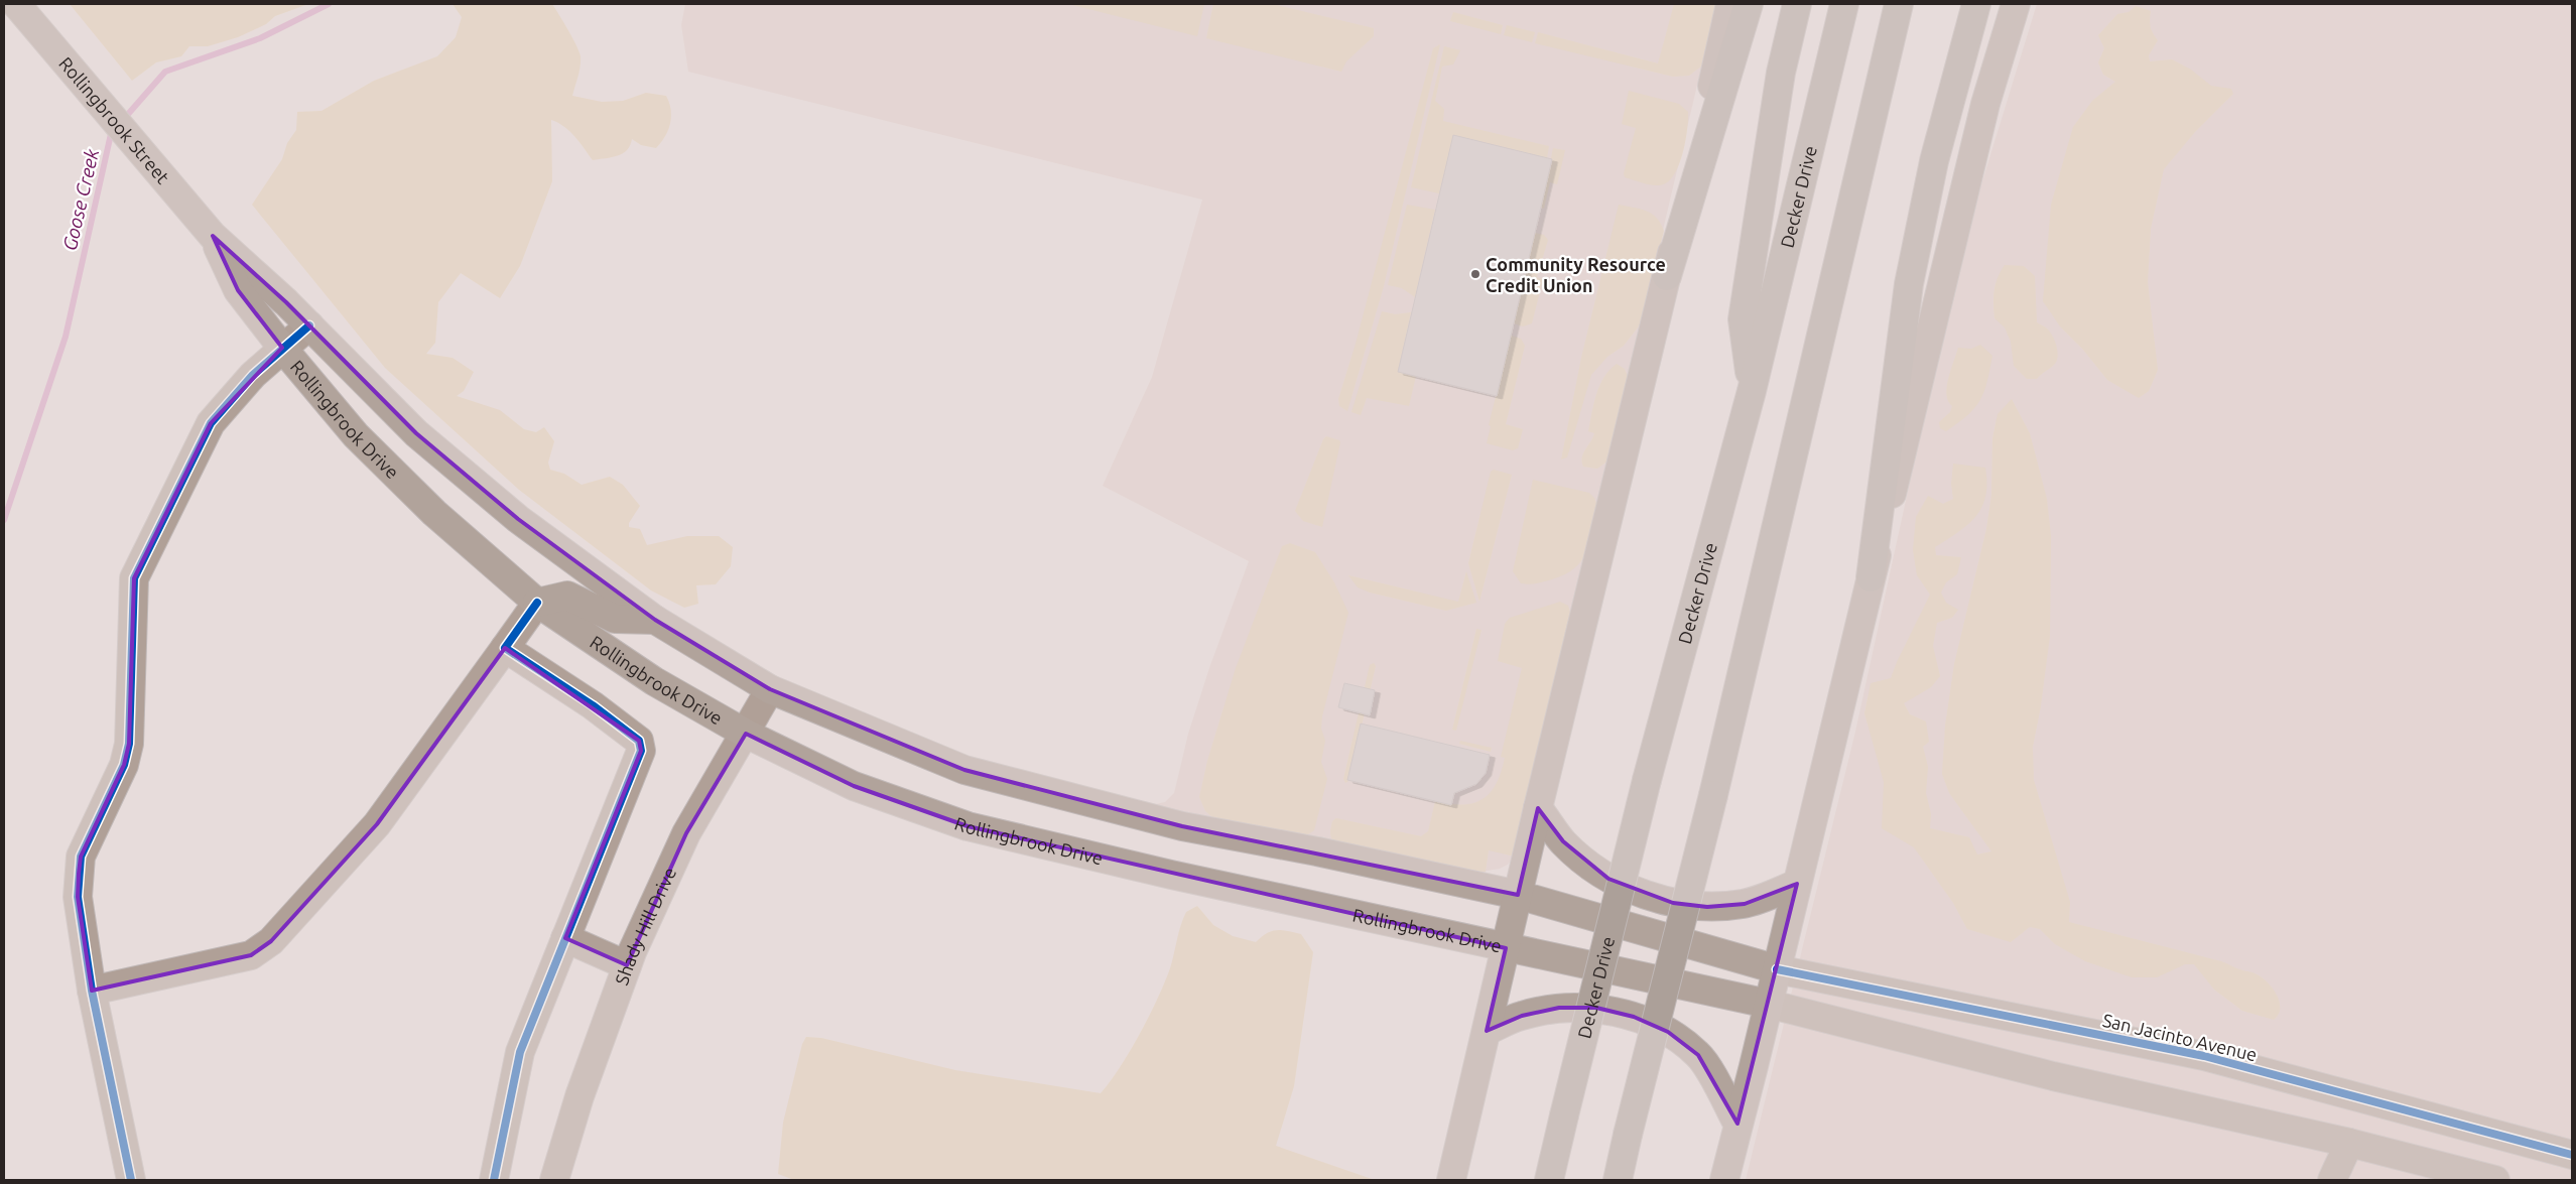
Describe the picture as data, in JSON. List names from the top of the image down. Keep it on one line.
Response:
{"streets":{"highway":["Decker Drive"],"main road":["Rollingbrook Street","Rollingbrook Drive"],"street":["Shady Hill Drive","San Jacinto Avenue"]},"crossings":[["Rollingbrook Street","Rollingbrook Drive"],["Rollingbrook Drive","Shady Hill Drive"],["Rollingbrook Drive","San Jacinto Avenue"]],"water":["Goose Creek"],"places":["Community Resource Credit Union"]}
